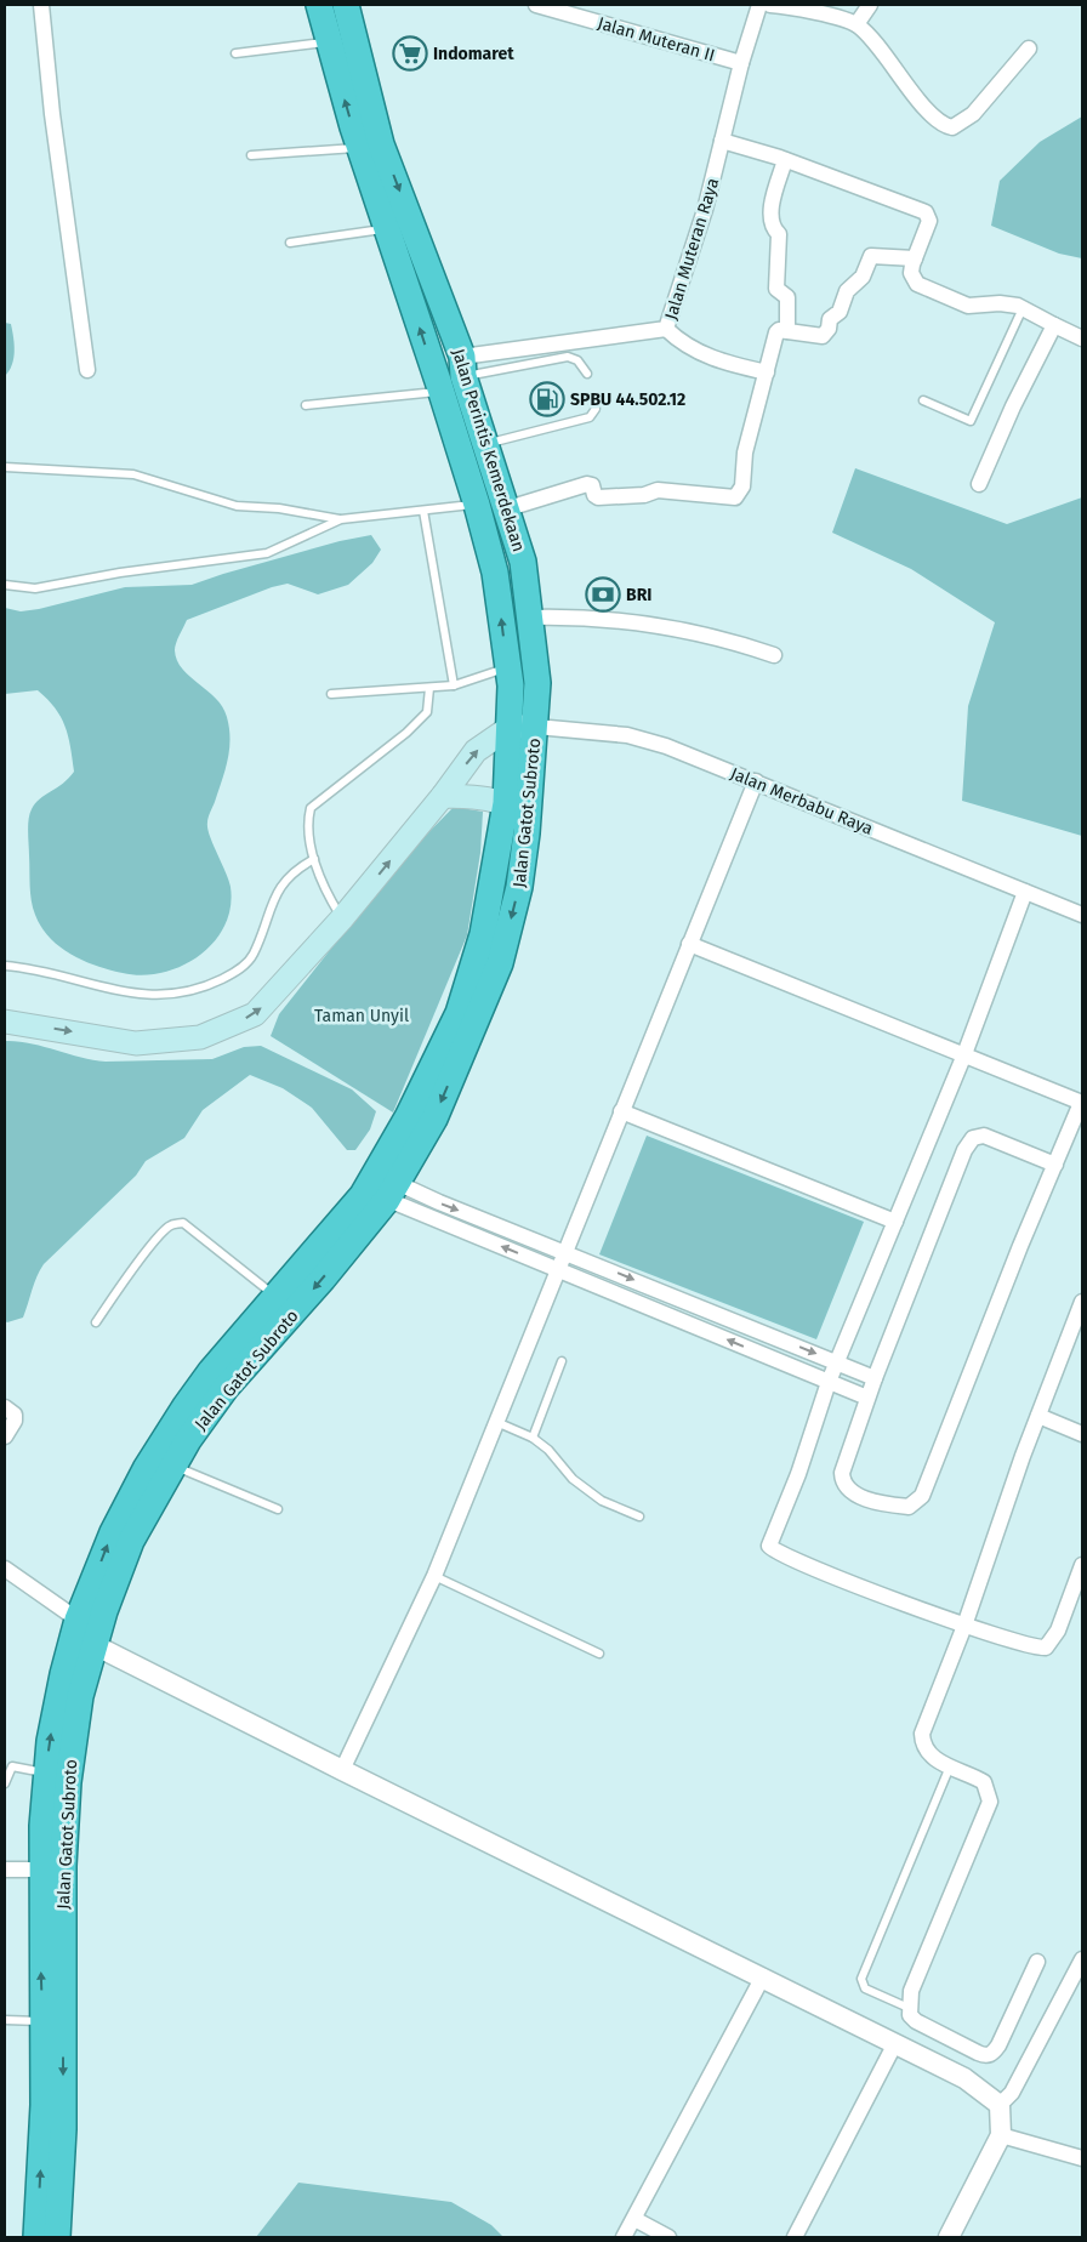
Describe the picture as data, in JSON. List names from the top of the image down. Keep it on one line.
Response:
{"streets":{"highway":["Jalan Perintis Kemerdekaan","Jalan Gatot Subroto"],"street":["Jalan Muteran II","Jalan Muteran Raya","Jalan Merbabu Raya"]},"crossings":[["Jalan Muteran II","Jalan Muteran Raya"],["Jalan Muteran Raya","Jalan Perintis Kemerdekaan"],["Jalan Perintis Kemerdekaan","Jalan Gatot Subroto"],["Jalan Merbabu Raya","Jalan Gatot Subroto"]],"parks":["Taman Unyil"],"places":{"supermarket":["Indomaret"],"fuel station":["SPBU 44.502.12"],"bank":["BRI"]}}
